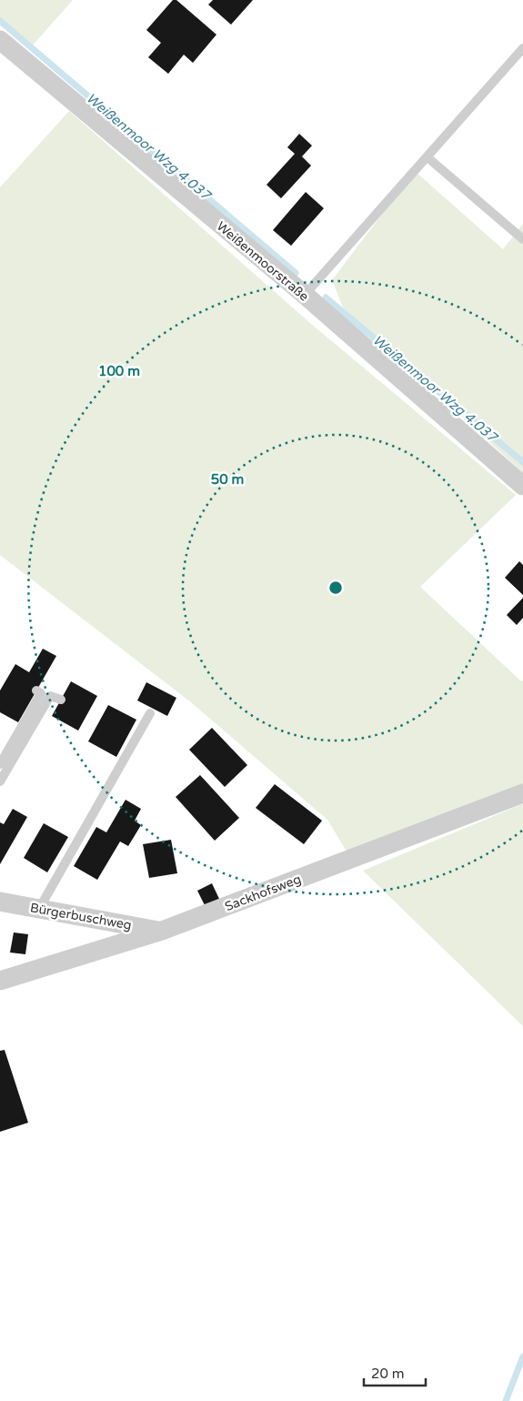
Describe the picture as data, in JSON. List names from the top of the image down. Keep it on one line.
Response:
{"streets":{"street":["Weißenmoorstraße","Sackhofsweg","Bürgerbuschweg"]},"crossings":[["Sackhofsweg","Bürgerbuschweg"]],"water":["Weißenmoor Wzg 4.037"],"scale_bar":"20 m","rings":["100 m","50 m"]}
